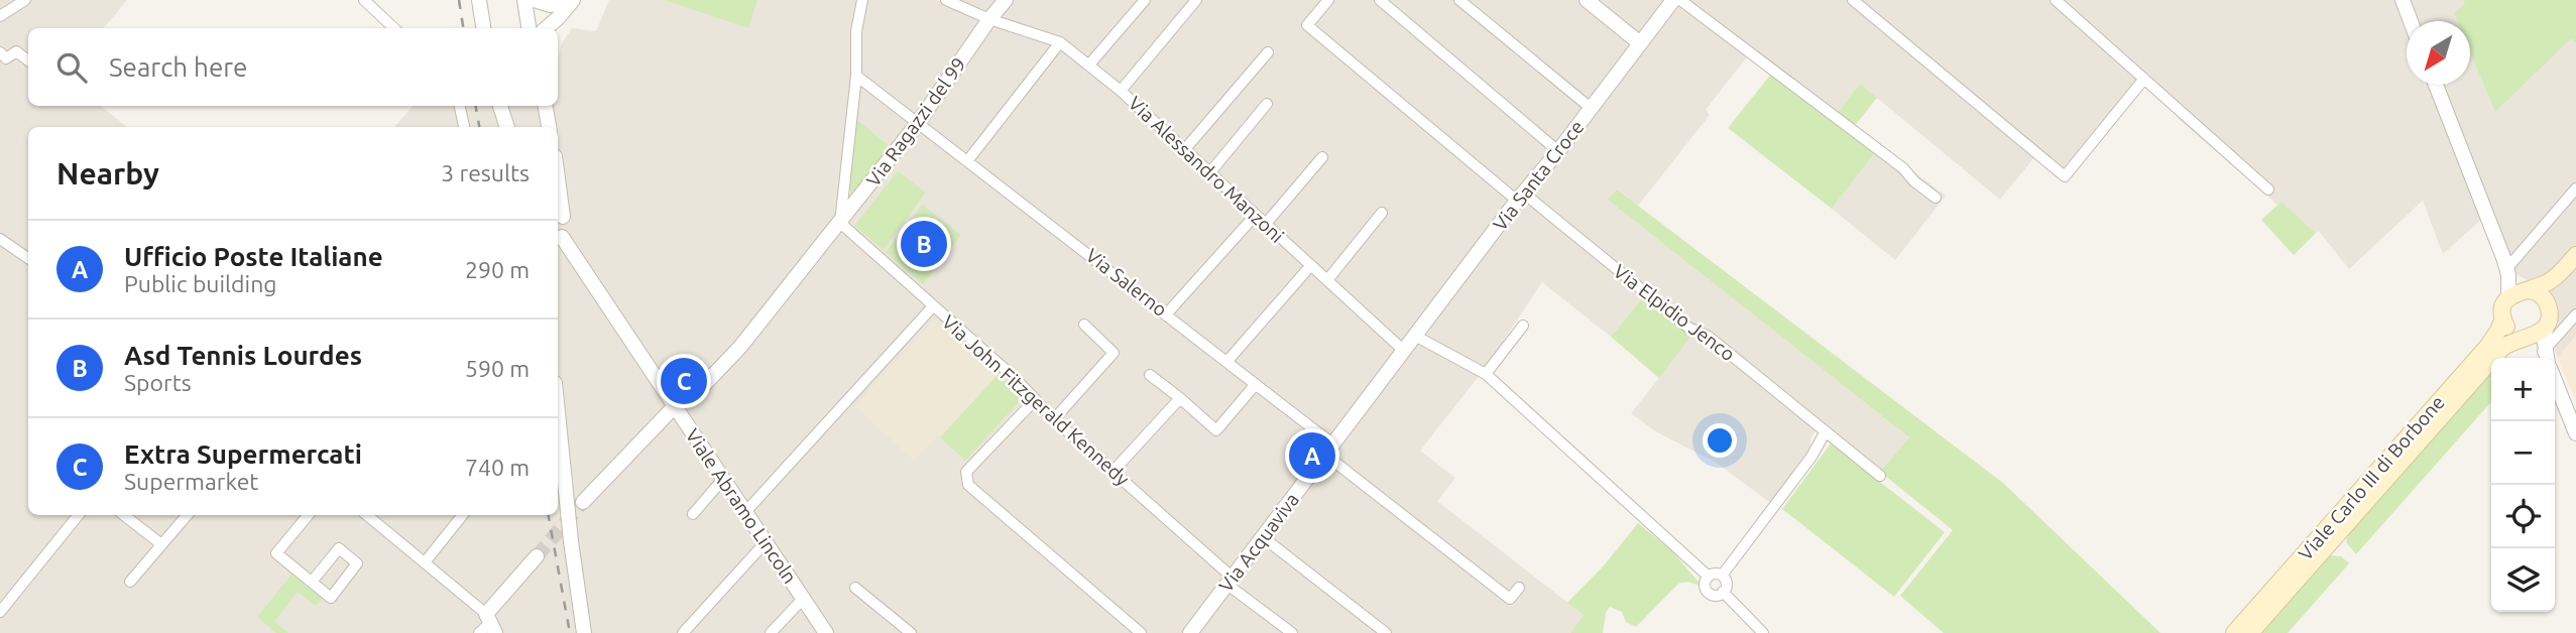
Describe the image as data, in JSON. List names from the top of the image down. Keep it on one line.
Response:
{"streets":{"main road":["Viale Carlo III di Borbone"],"street":["Via Ragazzi del 99","Via Alessandro Manzoni","Via Santa Croce","Via Salerno","Via Elpidio Jenco","Via John Fitzgerald Kennedy","Viale Abramo Lincoln","Via Acquaviva"]},"crossings":[["Via Ragazzi del 99","Via Alessandro Manzoni"],["Via Ragazzi del 99","Via Salerno"],["Via Ragazzi del 99","Via John Fitzgerald Kennedy"],["Via Ragazzi del 99","Viale Abramo Lincoln"],["Via Alessandro Manzoni","Via Santa Croce"],["Via Alessandro Manzoni","Via Acquaviva"],["Via Santa Croce","Via Elpidio Jenco"],["Via Santa Croce","Via Acquaviva"],["Via Salerno","Via Acquaviva"],["Via John Fitzgerald Kennedy","Via Acquaviva"]],"north":"bottom left","page":{"search":"Search here","heading":["Nearby","3 results"],"pins":["B","C","A"],"list":[{"mark":"A","name":"Ufficio Poste Italiane","note":"Public building","value":"290 m"},{"mark":"B","name":"Asd Tennis Lourdes","note":"Sports","value":"590 m"},{"mark":"C","name":"Extra Supermercati","note":"Supermarket","value":"740 m"}],"map_buttons":["+","−"]}}
